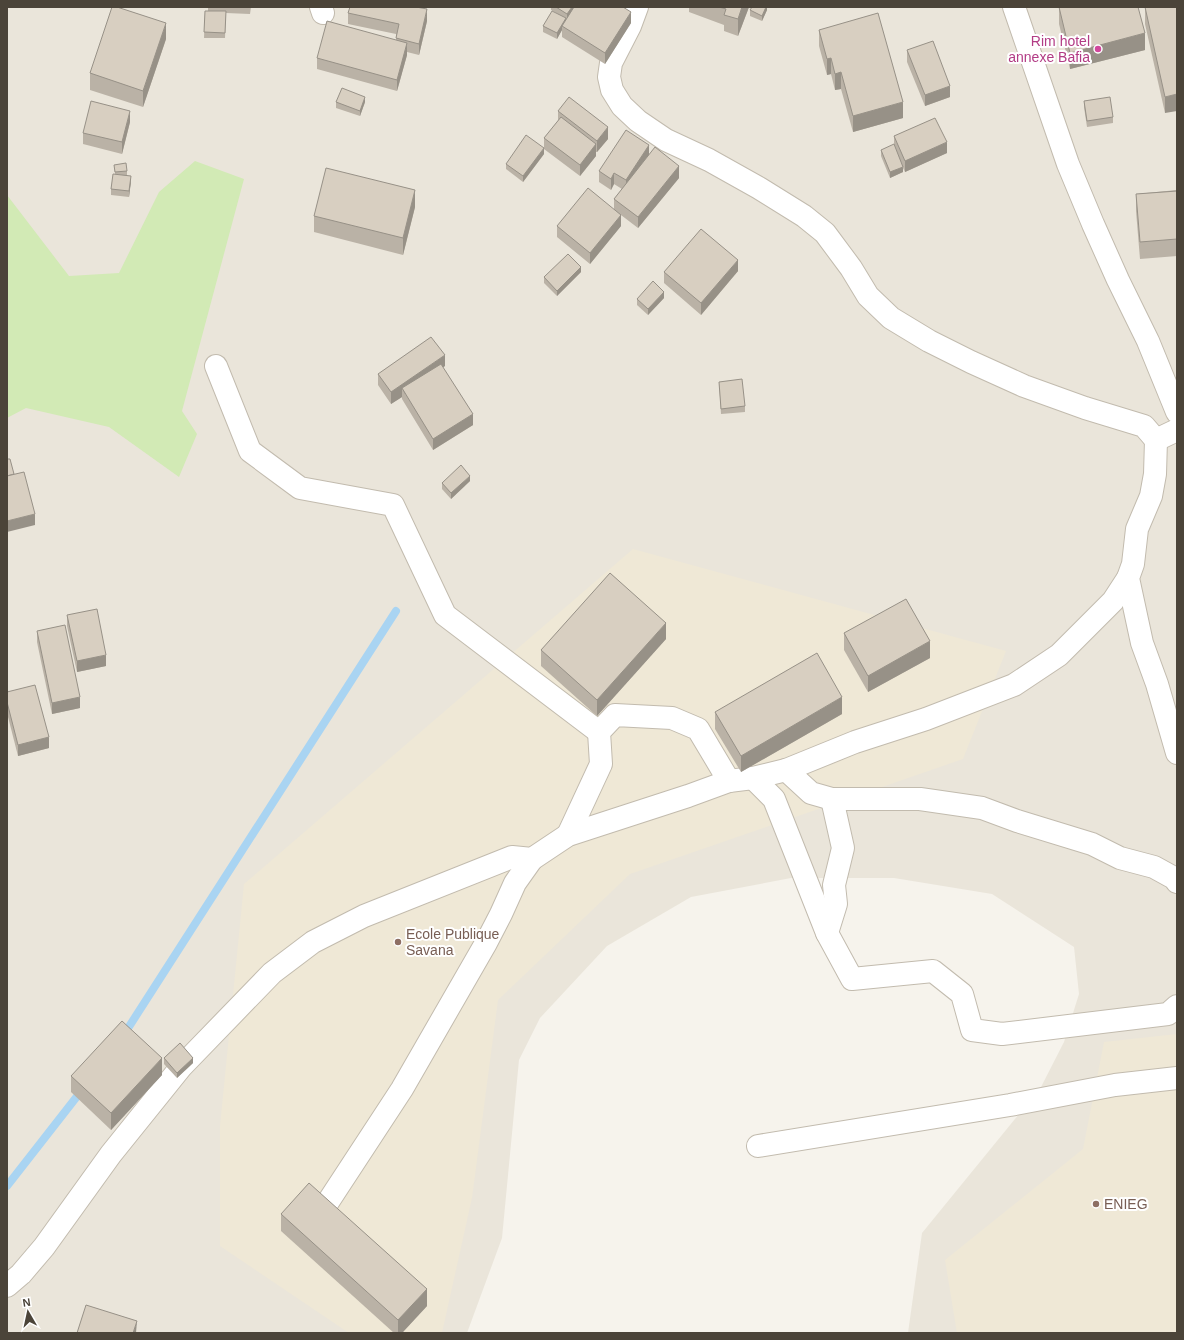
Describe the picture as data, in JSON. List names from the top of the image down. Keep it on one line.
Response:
{"places":["Rim hotel annexe Bafia","Ecole Publique Savana","ENIEG"],"north":"top"}
